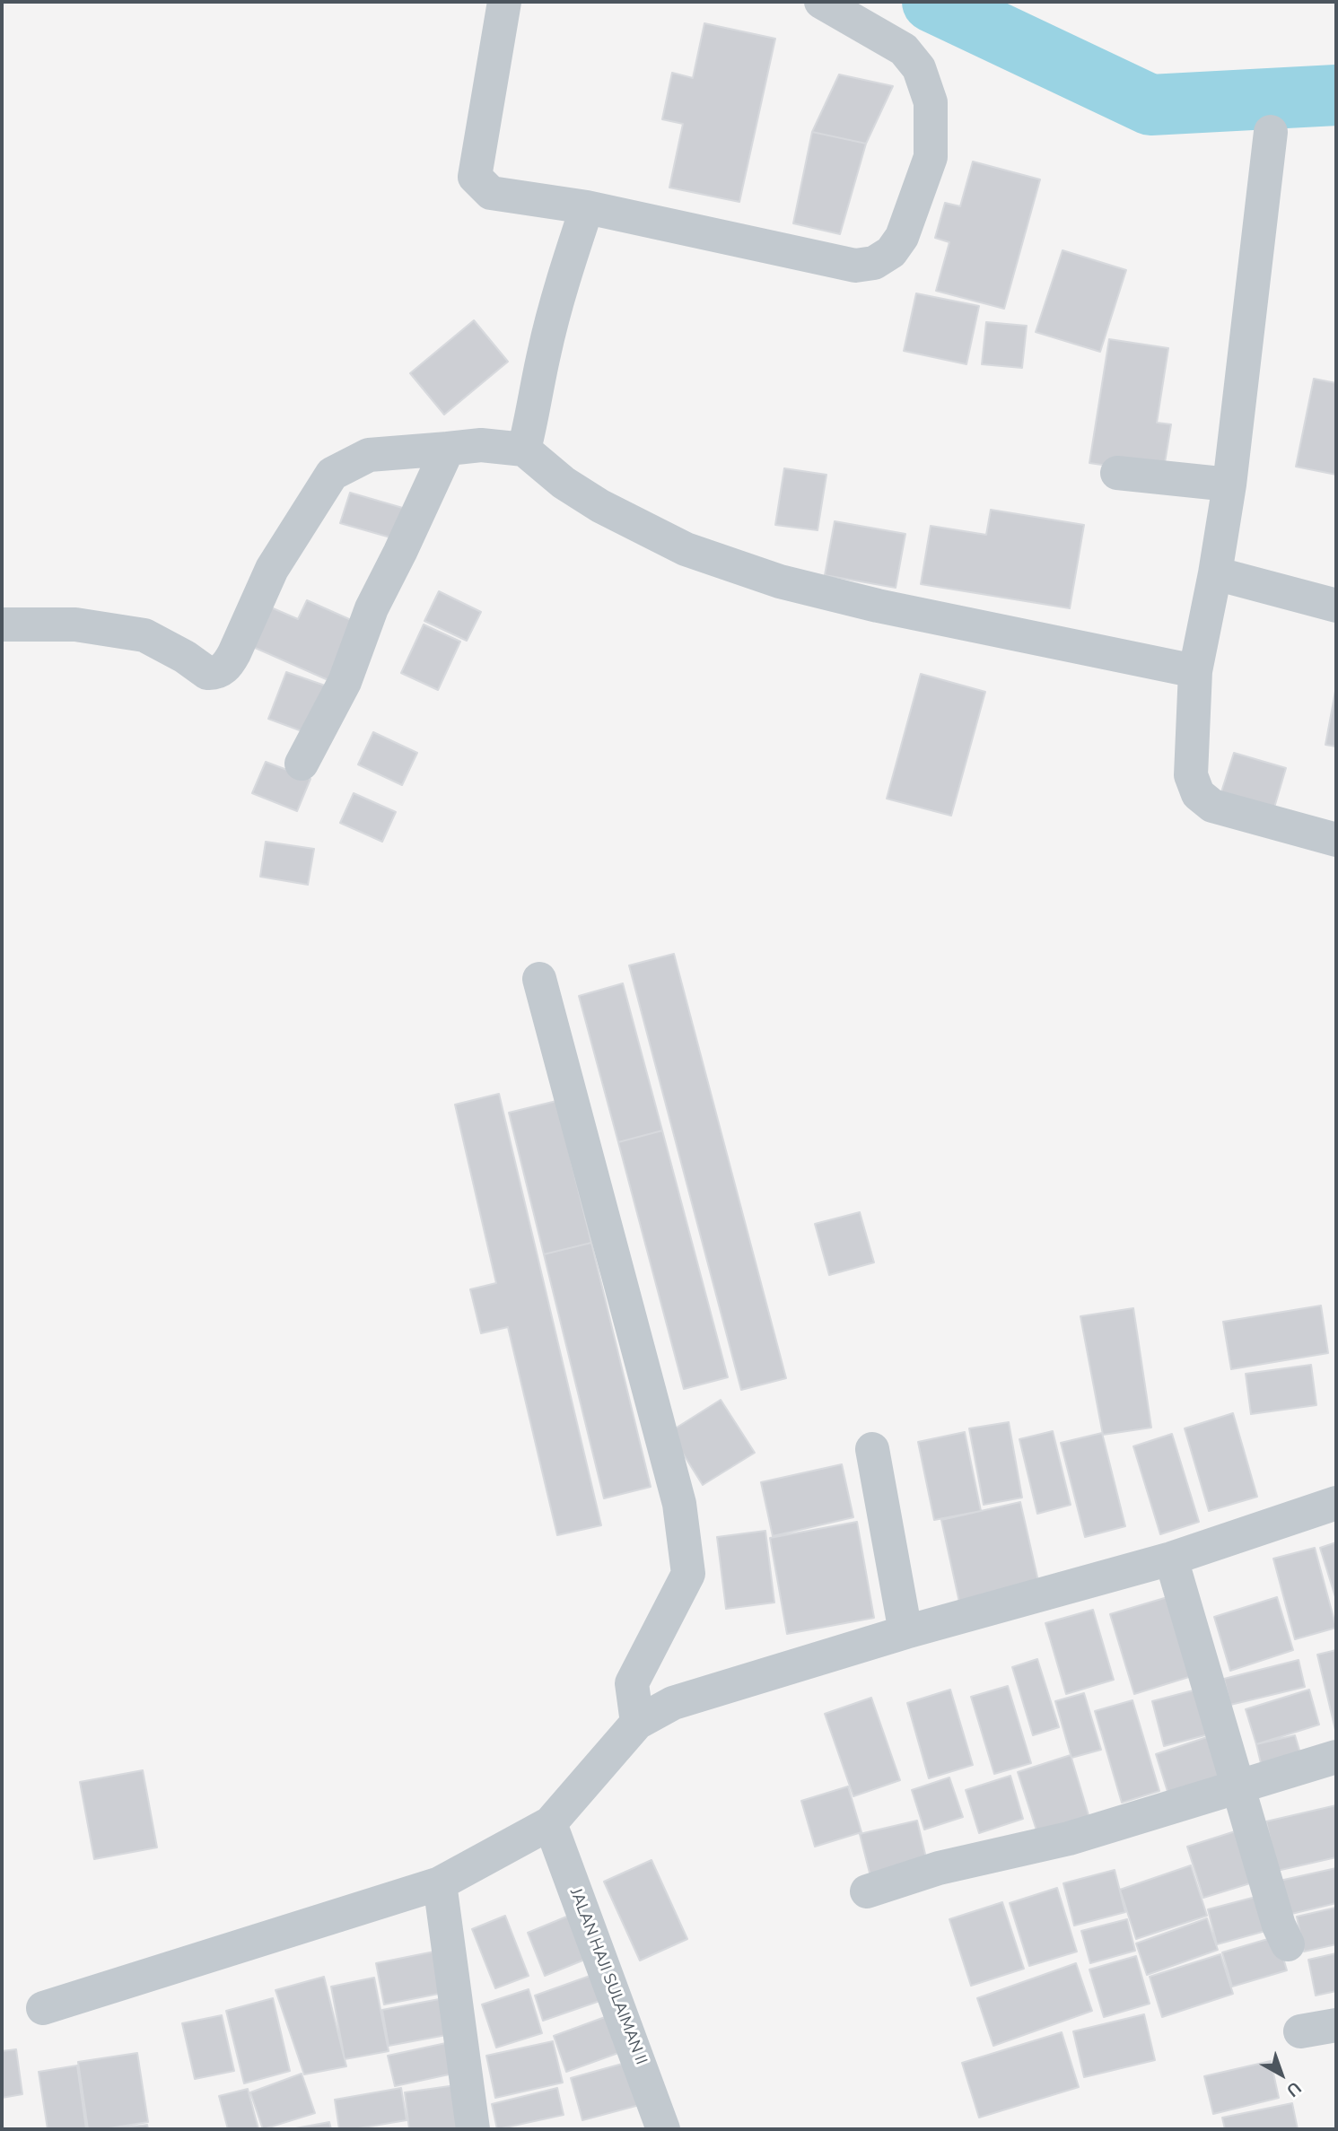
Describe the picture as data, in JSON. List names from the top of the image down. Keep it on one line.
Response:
{"streets":{"street":["JALAN HAJI SULAIMAN II"]},"north":"bottom right"}
